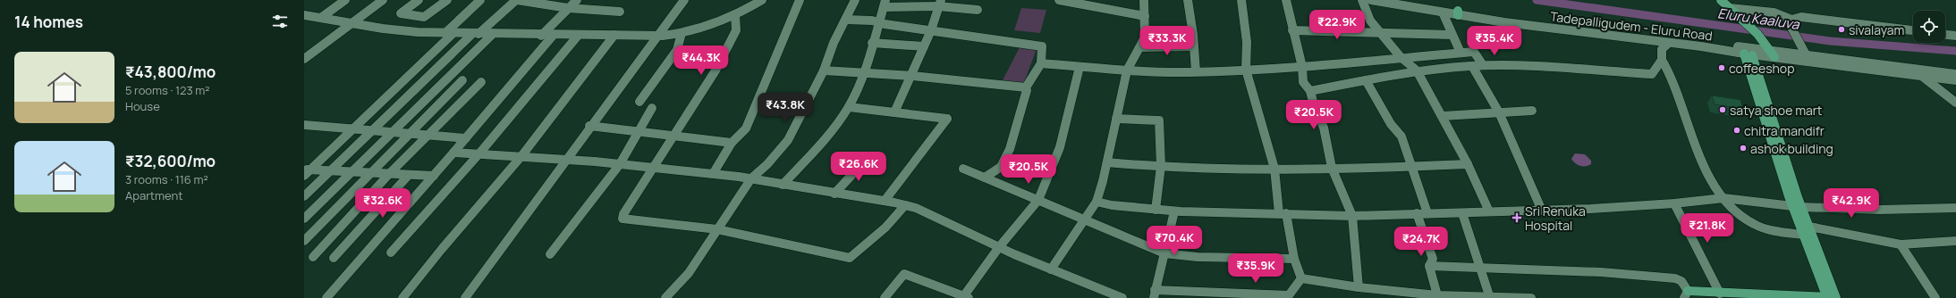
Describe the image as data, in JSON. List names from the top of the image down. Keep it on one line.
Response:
{"streets":{"street":["Tadepalligudem - Eluru Road"]},"water":["Eluru Kaaluva"],"places":{"other":["sivalayam","coffeeshop","satya shoe mart","chitra mandifr","ashok building"],"health":["Sri Renuka Hospital"]},"page":{"heading":"14 homes","price":["₹22.9K","₹33.3K","₹35.4K","₹44.3K","₹43.8K","₹20.5K","₹26.6K","₹20.5K","₹32.6K","₹42.9K","₹21.8K","₹70.4K","₹24.7K","₹35.9K"],"list":[{"name":"₹43,800/mo","note":"5 rooms · 123 m² · House"},{"name":"₹32,600/mo","note":"3 rooms · 116 m² · Apartment"}]}}
